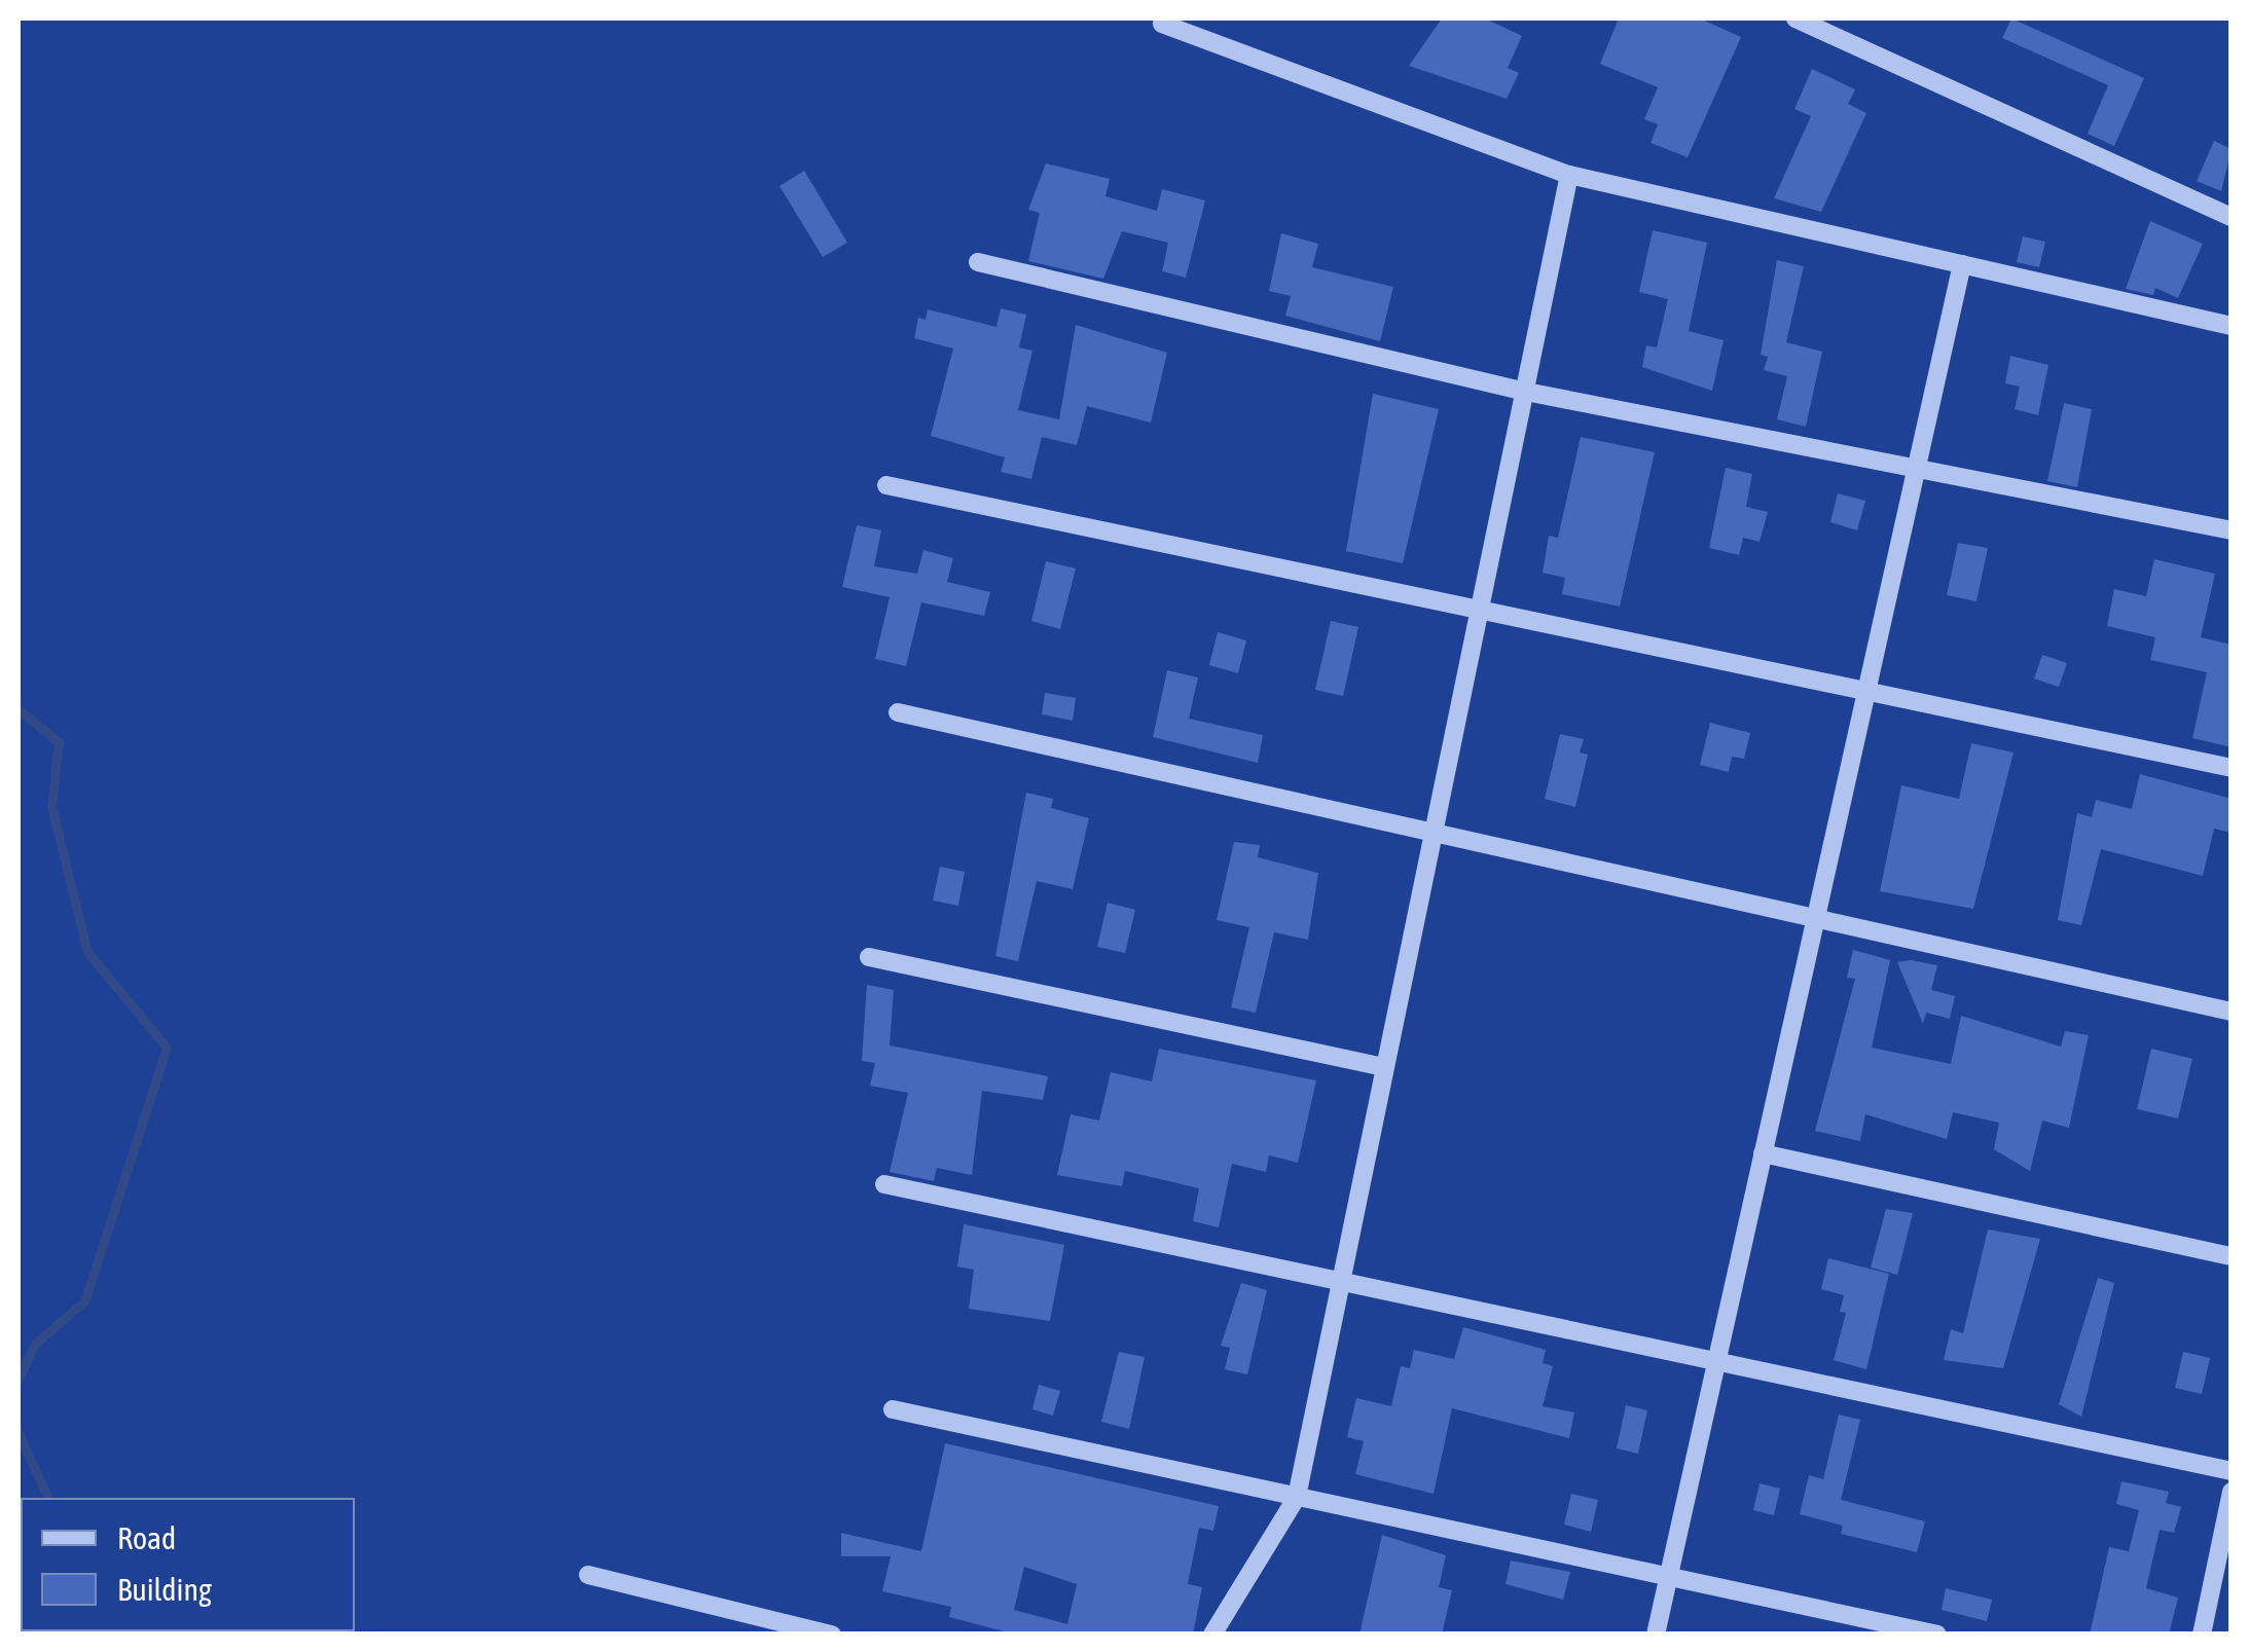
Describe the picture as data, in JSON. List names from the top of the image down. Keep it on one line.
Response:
{"legend":["Road","Building"]}
